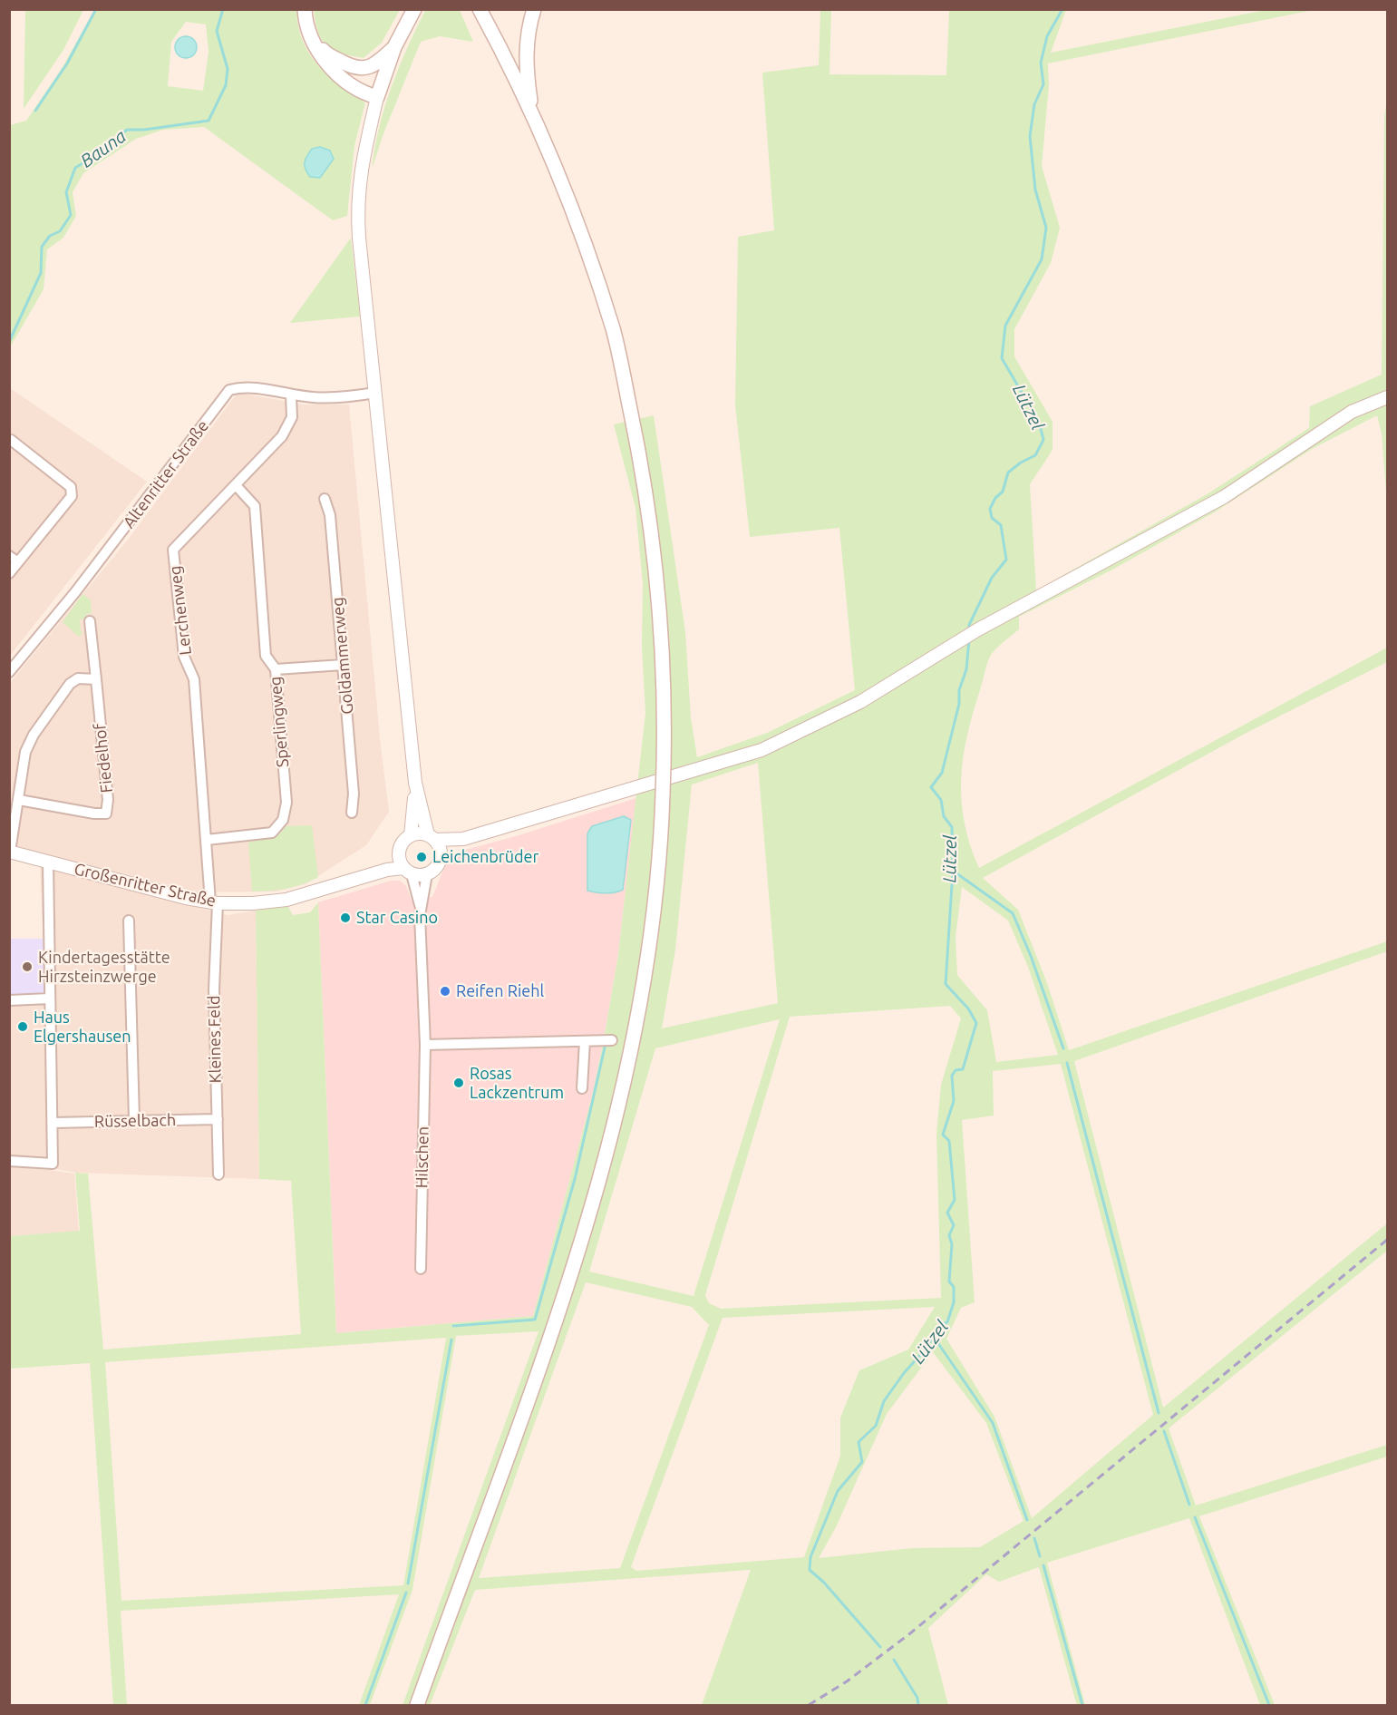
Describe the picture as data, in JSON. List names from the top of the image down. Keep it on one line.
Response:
{"streets":{"street":["Altenritter Straße","Lerchenweg","Goldammerweg","Sperlingweg","Fiedelhof","Großenritter Straße","Kleines Feld","Rüsselbach","Hilschen"]},"crossings":[["Altenritter Straße","Lerchenweg"],["Lerchenweg","Sperlingweg"],["Lerchenweg","Großenritter Straße"],["Lerchenweg","Kleines Feld"],["Großenritter Straße","Kleines Feld"],["Großenritter Straße","Hilschen"],["Kleines Feld","Rüsselbach"]],"water":["Bauna","Lützel"],"places":["Leichenbrüder","Star Casino","Kindertagesstätte Hirzsteinzwerge","Reifen Riehl","Haus Elgershausen","Rosas Lackzentrum"]}
